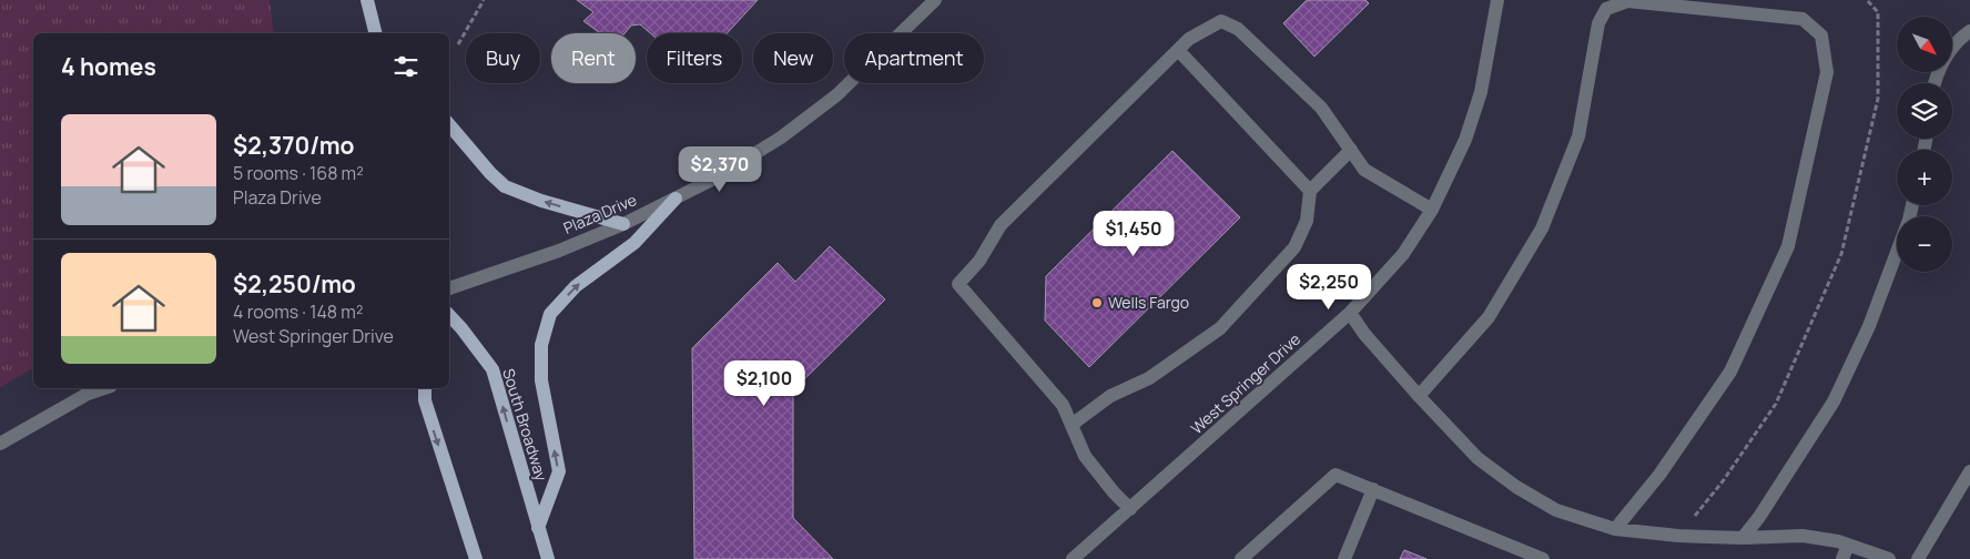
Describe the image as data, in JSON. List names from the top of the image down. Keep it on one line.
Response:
{"streets":{"main road":["South Broadway"],"street":["Plaza Drive","West Springer Drive"]},"places":["Wells Fargo"],"north":"bottom right","page":{"map_buttons":["+","−"],"chip":["Buy","Rent","Filters","New","Apartment"],"heading":"4 homes","list":[{"name":"$2,370/mo","note":"5 rooms · 168 m² · Plaza Drive"},{"name":"$2,250/mo","note":"4 rooms · 148 m² · West Springer Drive"}],"price":["$2,370","$1,450","$2,250","$2,100"]}}
